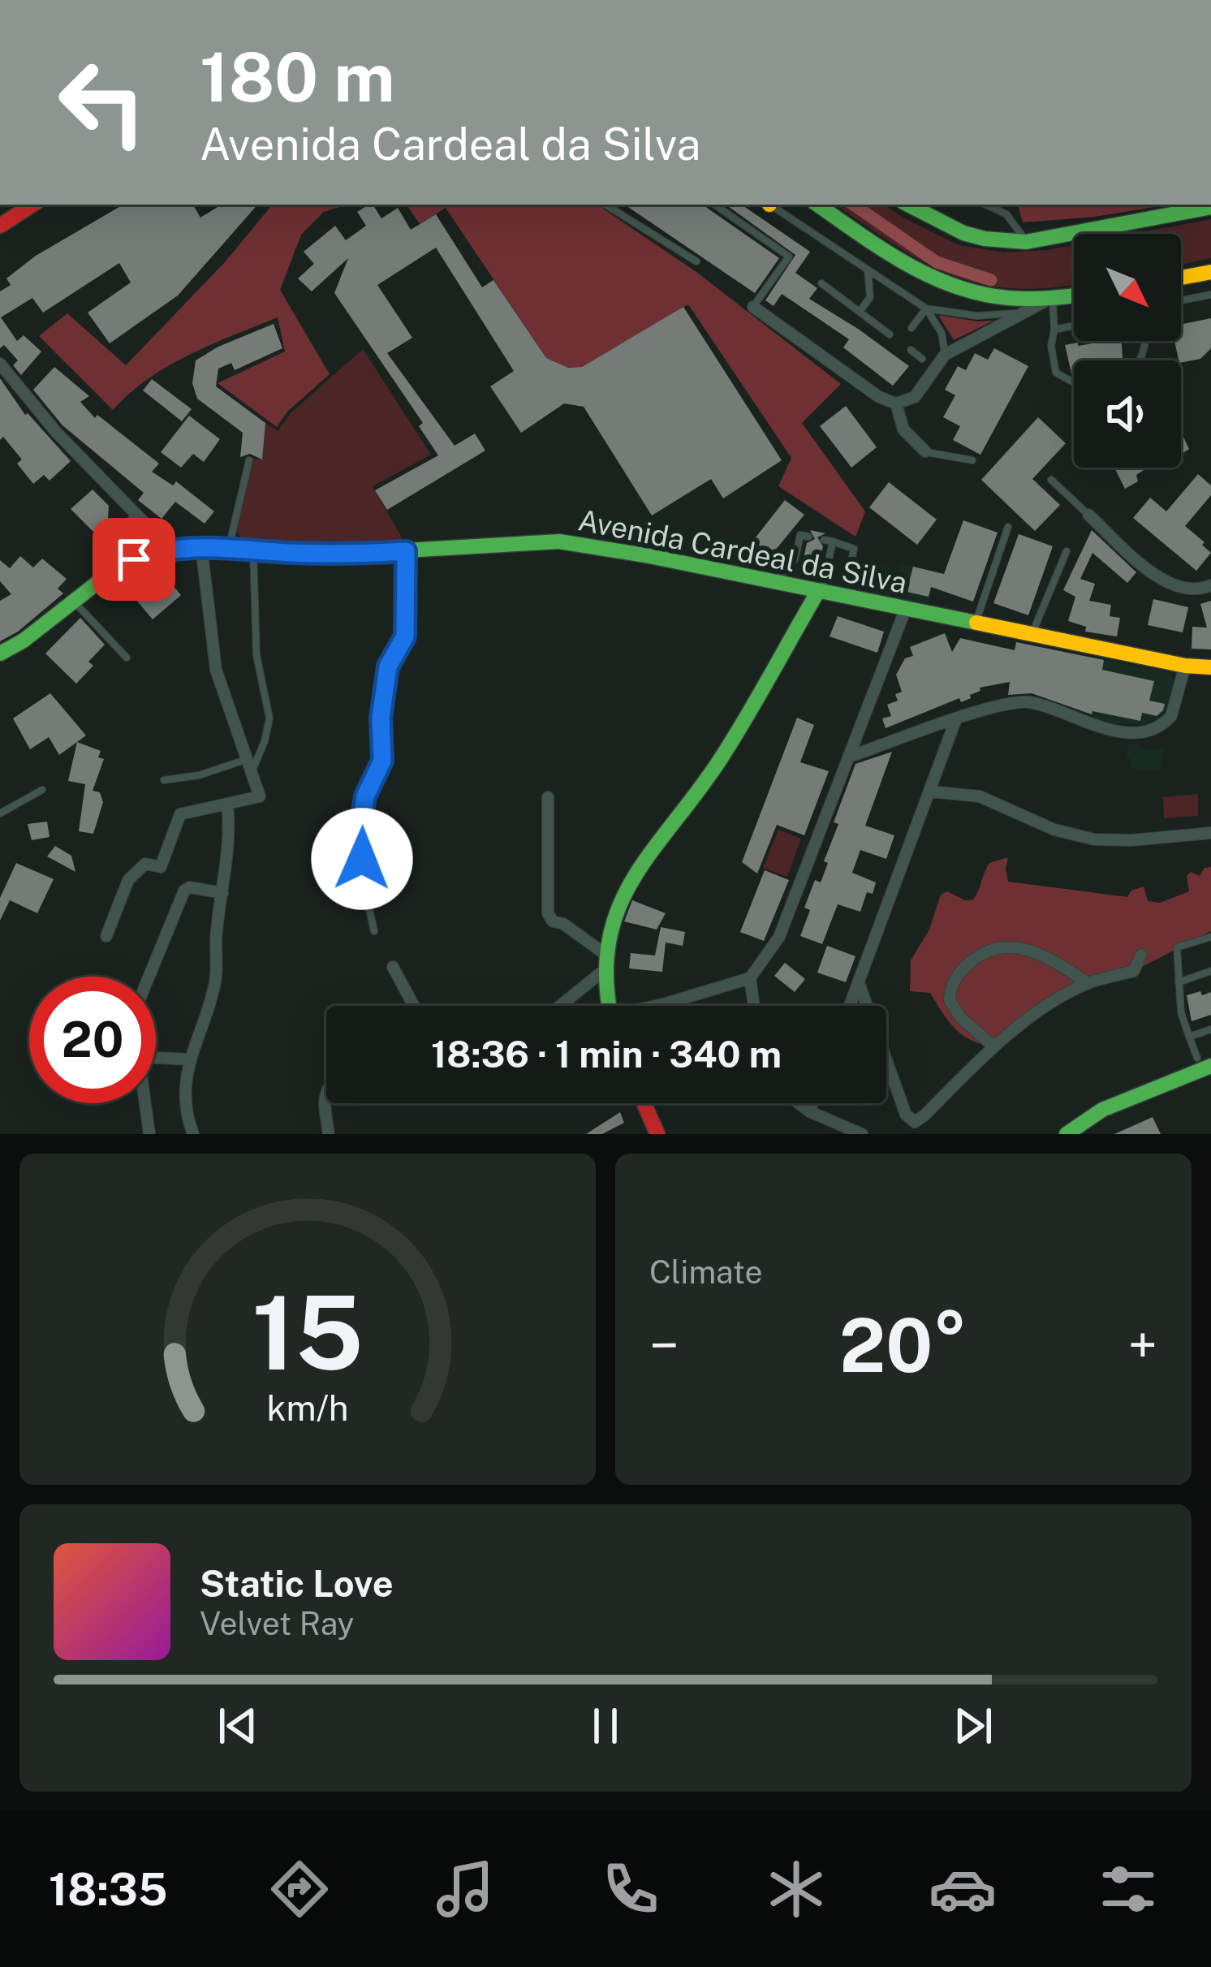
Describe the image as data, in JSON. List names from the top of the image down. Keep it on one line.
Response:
{"streets":{"main road":["Avenida Cardeal da Silva"]},"north":"bottom right","page":{"turn":["180 m","Avenida Cardeal da Silva"],"limit":"20","trip":"18:36 · 1 min · 340 m","tile":"Climate","heat":["−","20°","+"],"song":["Static Love","Velvet Ray"],"tabs":"18:35","gauge":["15","km/h"]}}
